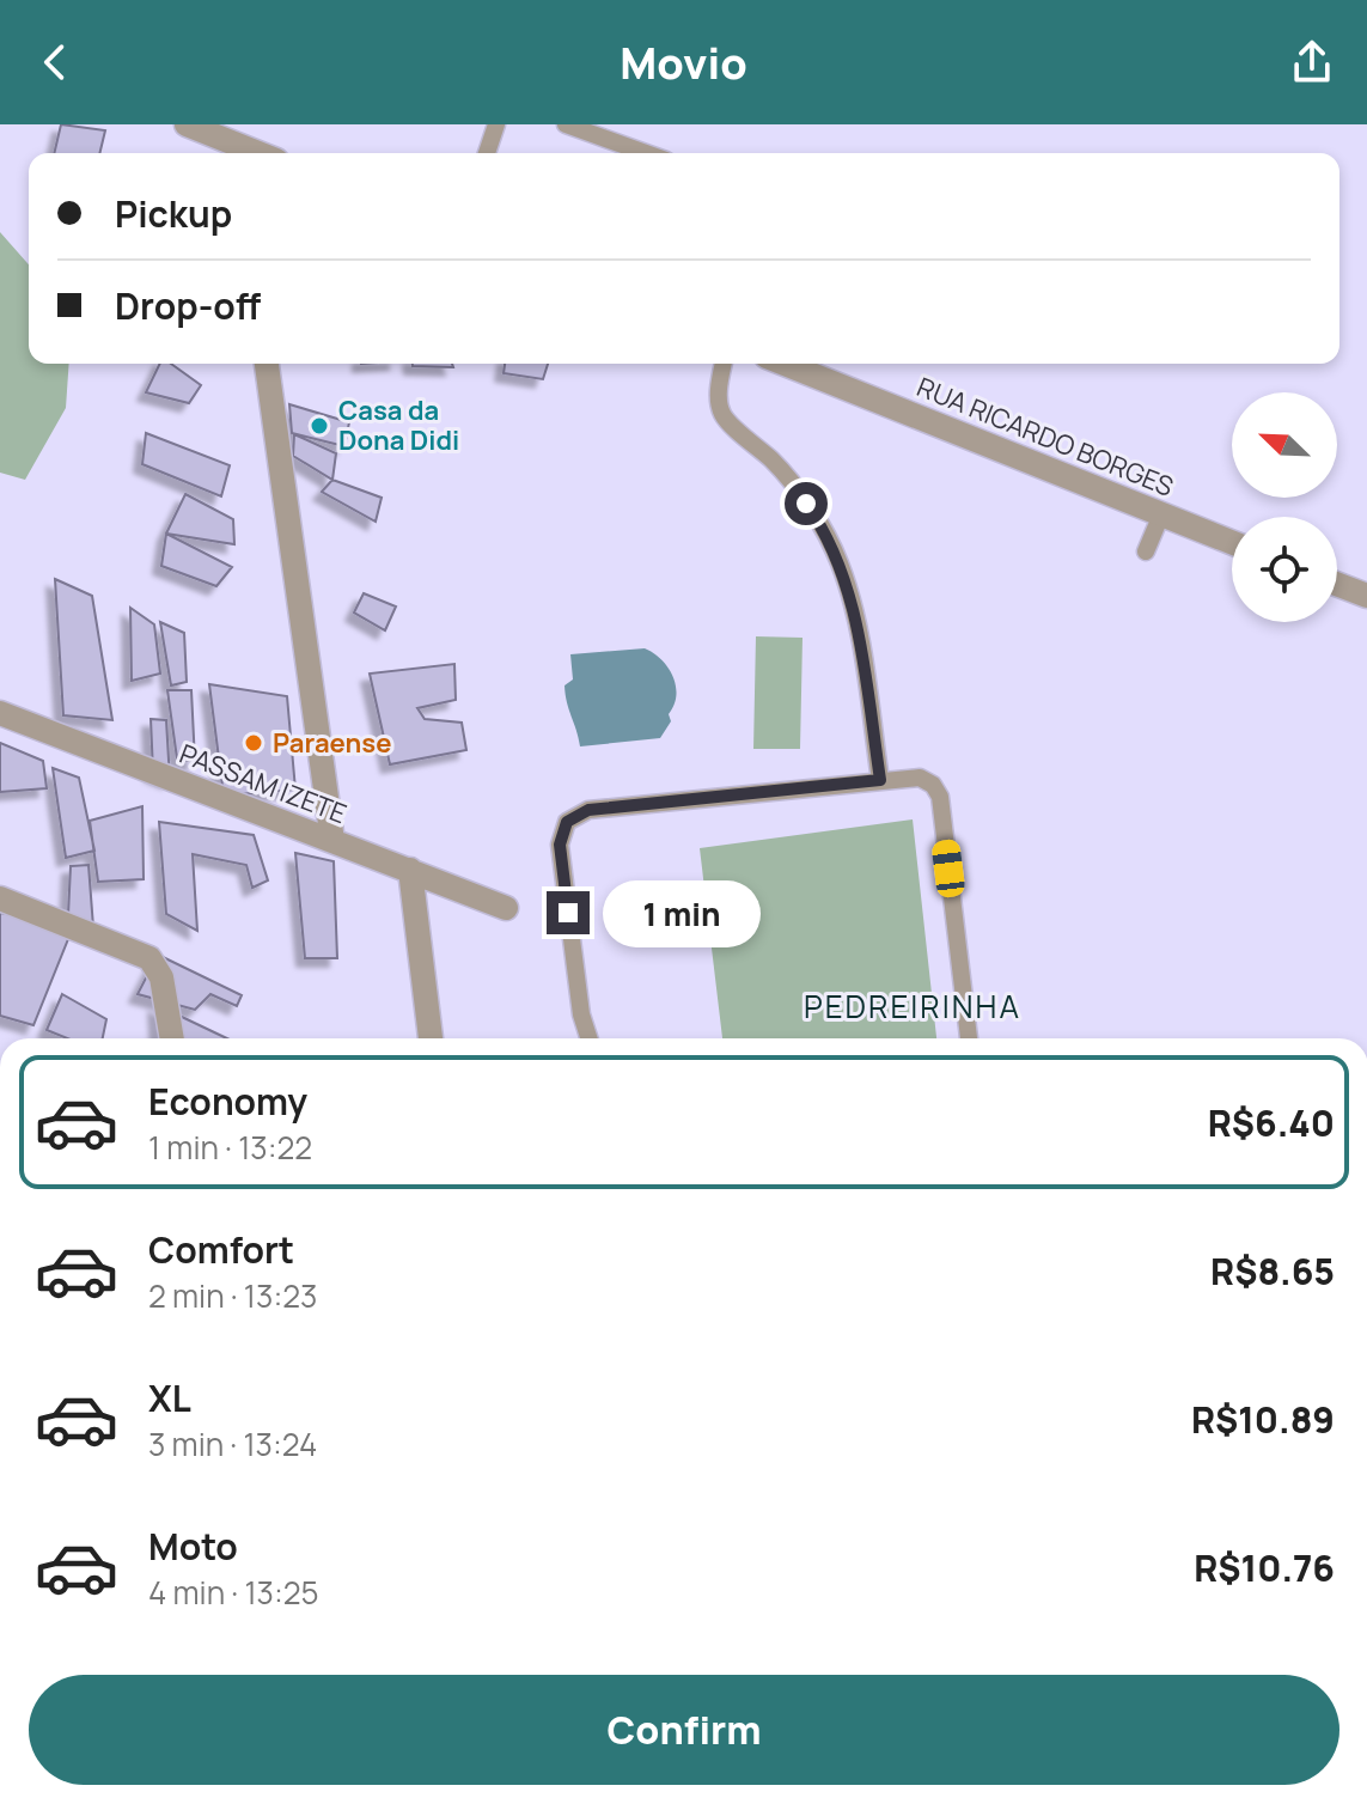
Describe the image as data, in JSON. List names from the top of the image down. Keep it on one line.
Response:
{"streets":{"street":["RUA RICARDO BORGES","PASSAM IZETE"]},"districts":["PEDREIRINHA"],"places":["Casa da Dona Didi","Paraense"],"north":"top left","page":{"header":"Movio","banner":["Pickup","Drop-off"],"bubble":"1 min","list":[{"name":"Economy","note":"1 min · 13:22","value":"R$6.40"},{"name":"Comfort","note":"2 min · 13:23","value":"R$8.65"},{"name":"XL","note":"3 min · 13:24","value":"R$10.89"},{"name":"Moto","note":"4 min · 13:25","value":"R$10.76"}],"buttons":"Confirm"}}
